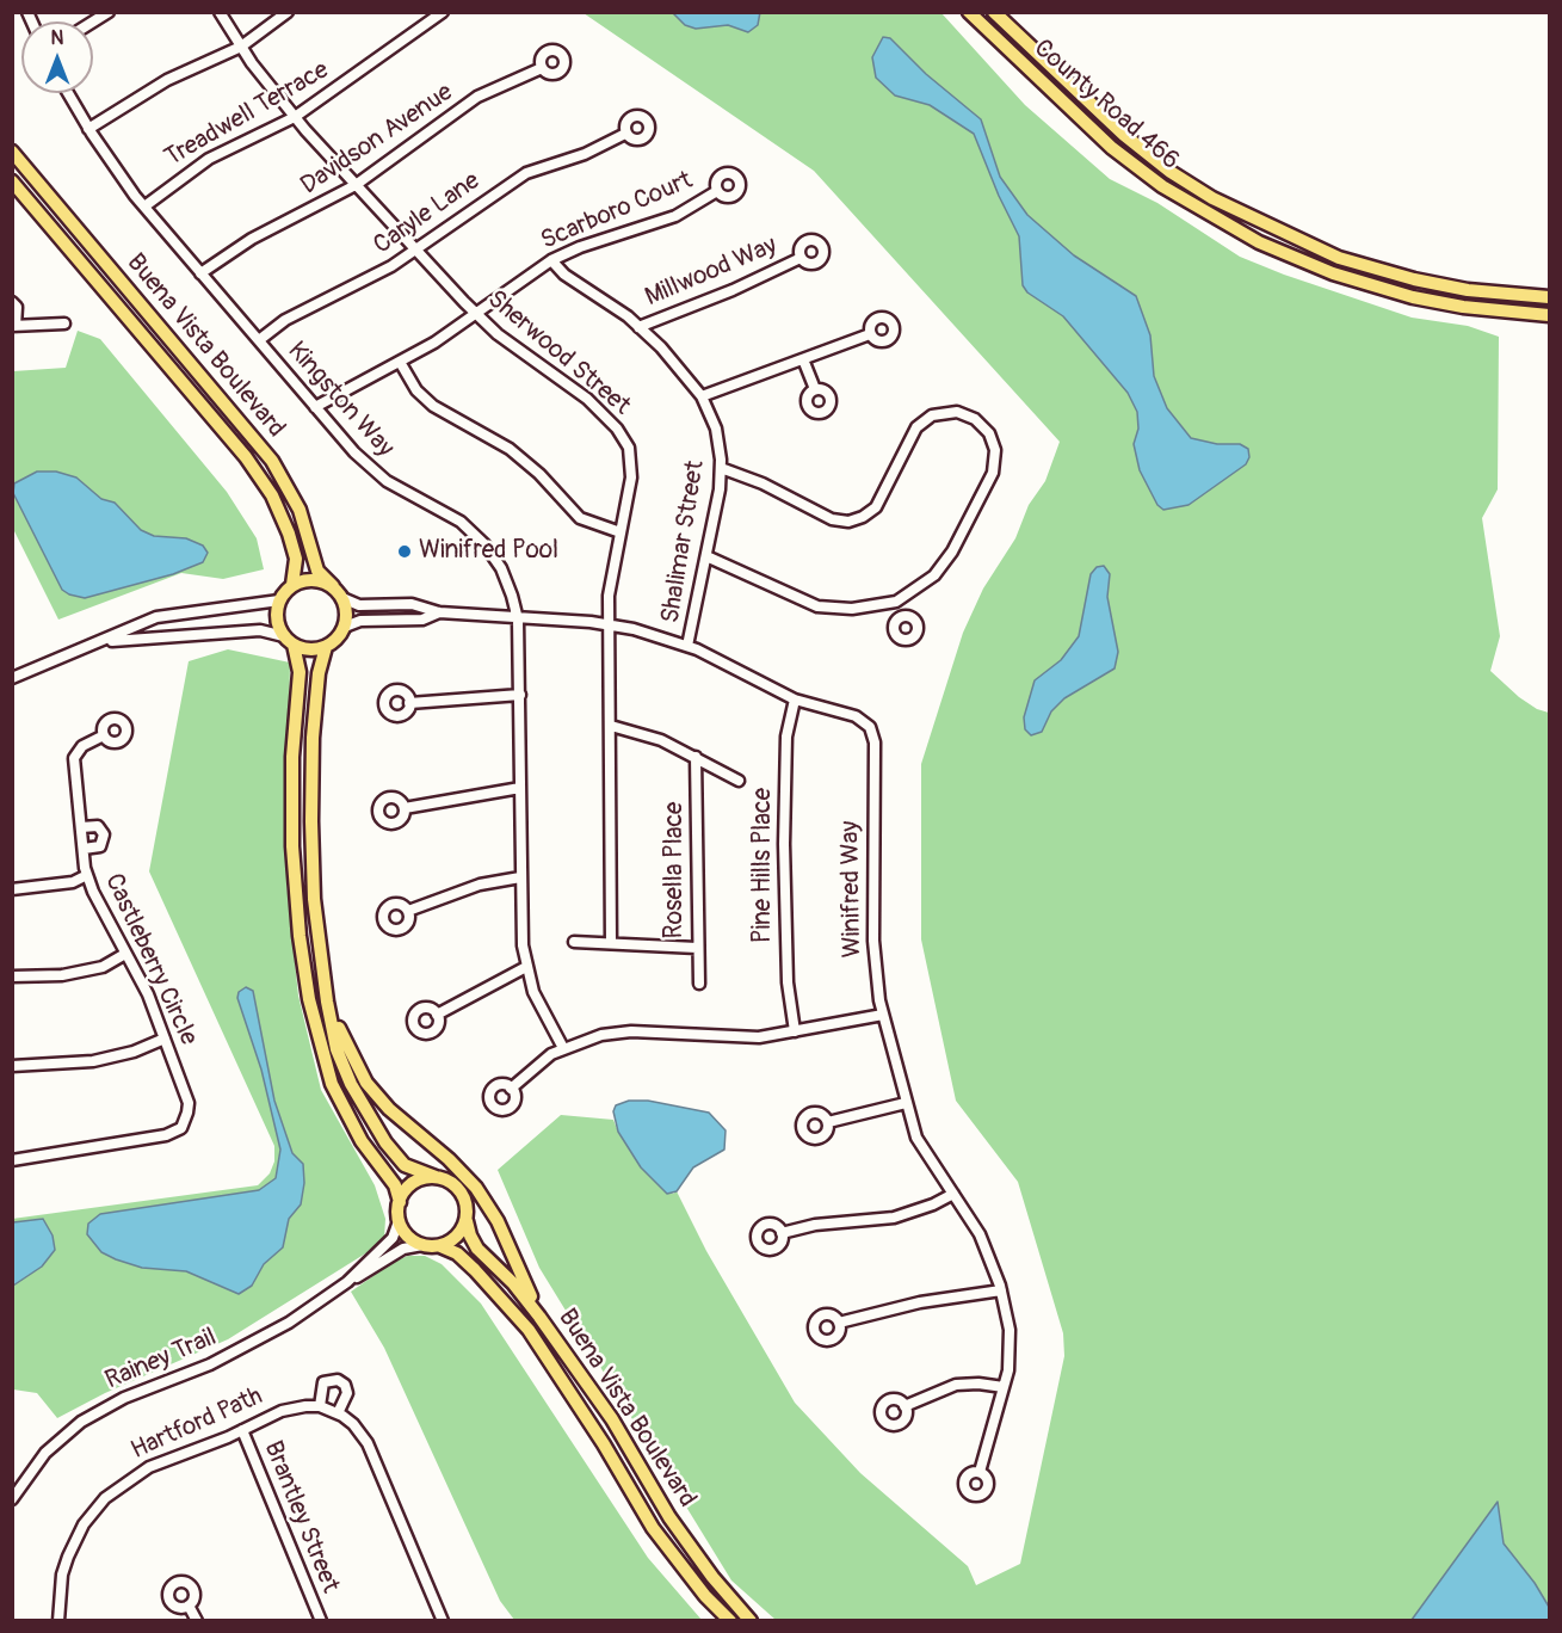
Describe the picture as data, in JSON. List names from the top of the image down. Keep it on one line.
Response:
{"streets":{"main road":["County Road 466","Buena Vista Boulevard"],"street":["Treadwell Terrace","Davidson Avenue","Scarboro Court","Caryle Lane","Millwood Way","Sherwood Street","Kingston Way","Shalimar Street","Pine Hills Place","Rosella Place","Winifred Way","Castleberry Circle","Rainey Trail","Hartford Path","Brantley Street"]},"crossings":[["Treadwell Terrace","Sherwood Street"],["Treadwell Terrace","Kingston Way"],["Davidson Avenue","Sherwood Street"],["Davidson Avenue","Kingston Way"],["Scarboro Court","Sherwood Street"],["Scarboro Court","Kingston Way"],["Scarboro Court","Shalimar Street"],["Caryle Lane","Sherwood Street"],["Caryle Lane","Kingston Way"],["Millwood Way","Shalimar Street"],["Buena Vista Boulevard","Rainey Trail"],["Sherwood Street","Winifred Way"],["Kingston Way","Winifred Way"],["Shalimar Street","Winifred Way"],["Pine Hills Place","Winifred Way"],["Hartford Path","Brantley Street"]],"places":["Winifred Pool"],"north":"top"}
